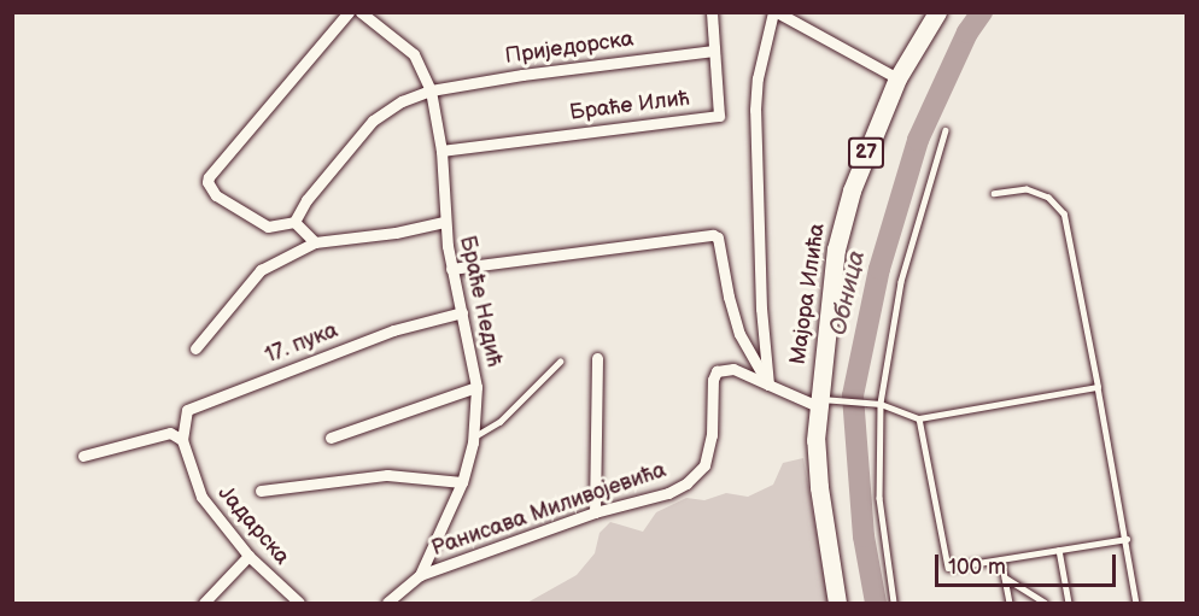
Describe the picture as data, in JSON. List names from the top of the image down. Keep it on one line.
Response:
{"streets":{"main road":["27","Мајора Илића"],"street":["Приједорска","Браће Илић","Браће Недић","17. пука","Ранисава Миливојевића","Јадарска"]},"crossings":[["Приједорска","Браће Илић"],["Приједорска","Браће Недић"],["Браће Илић","Браће Недић"],["Мајора Илића","Ранисава Миливојевића"],["Браће Недић","17. пука"],["Браће Недић","Ранисава Миливојевића"],["17. пука","Јадарска"]],"water":["Обница"],"scale_bar":"100 m"}
